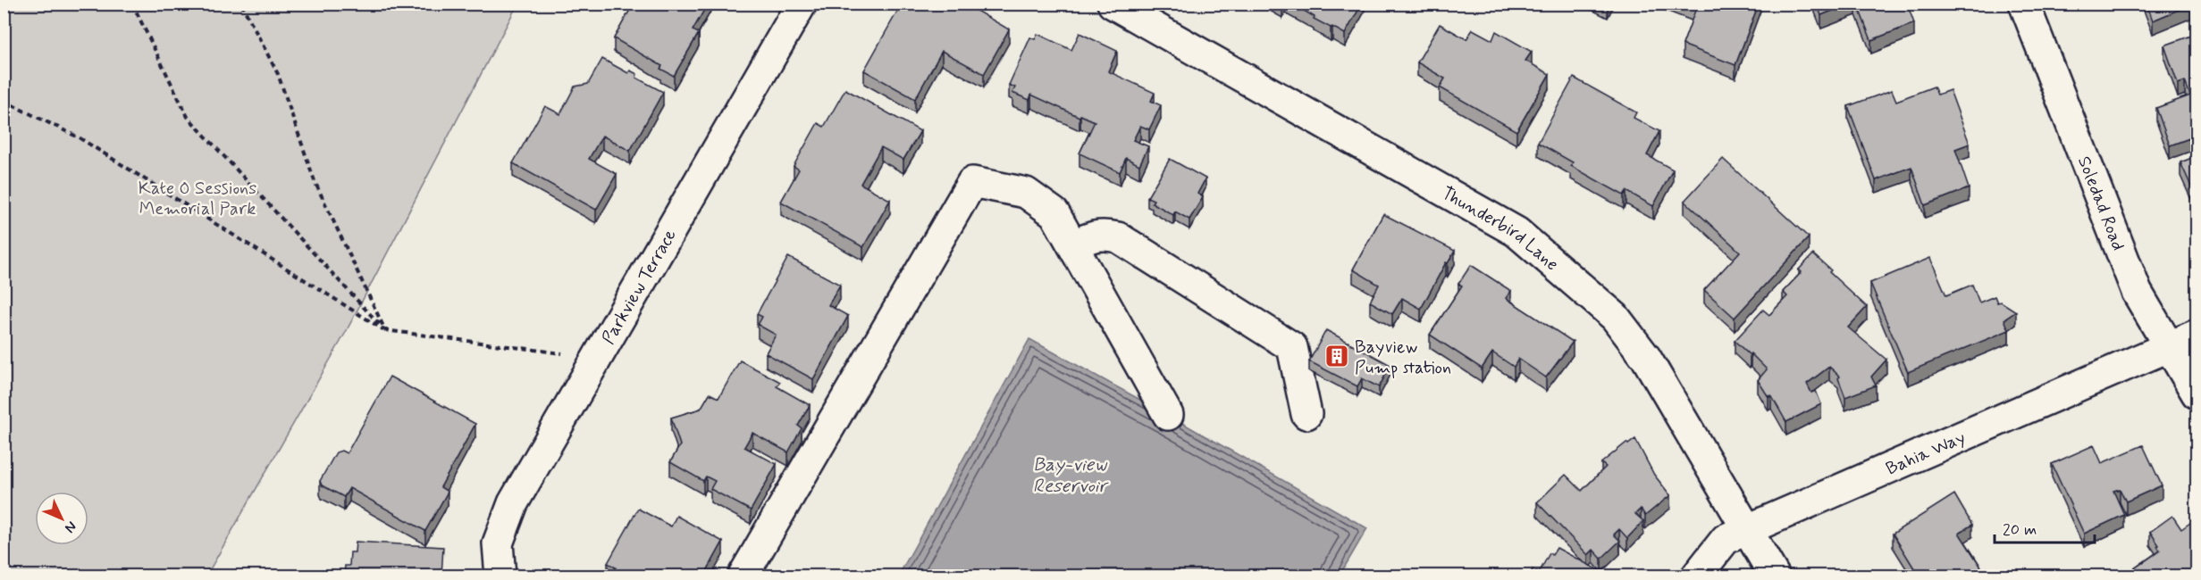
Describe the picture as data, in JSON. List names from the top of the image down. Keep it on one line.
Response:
{"streets":{"street":["Soledad Road","Thunderbird Lane","Parkview Terrace","Bahia Way"]},"crossings":[["Soledad Road","Bahia Way"],["Thunderbird Lane","Bahia Way"]],"water":["Bay-view Reservoir"],"parks":["Kate O Sessions Memorial Park"],"places":{"building":["Bayview Pump station"]},"scale_bar":"20 m","north":"bottom right"}
